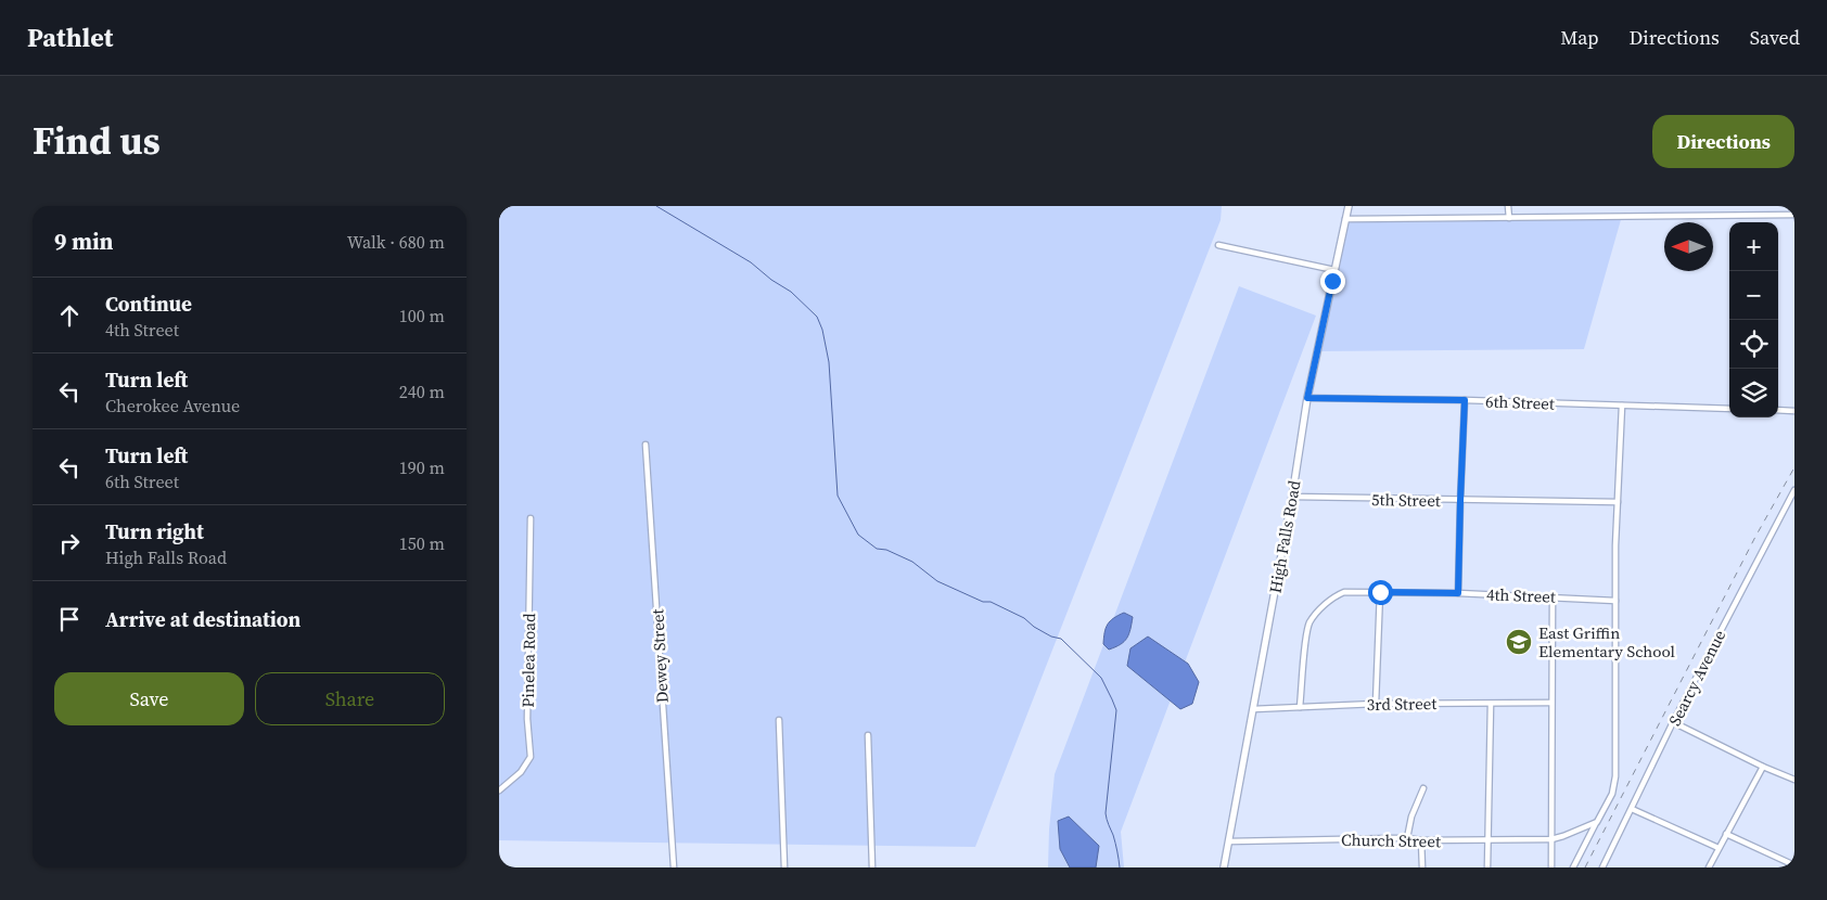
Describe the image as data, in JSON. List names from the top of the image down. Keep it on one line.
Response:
{"streets":{"street":["6th Street","5th Street","High Falls Road","4th Street","Dewey Street","Pinelea Road","Searcy Avenue","3rd Street","Church Street"]},"crossings":[["6th Street","High Falls Road"],["5th Street","High Falls Road"],["High Falls Road","3rd Street"],["High Falls Road","Church Street"],["4th Street","3rd Street"]],"places":{"school or university":["East Griffin Elementary School"]},"north":"left","page":{"header":"Pathlet","nav":["Map","Directions","Saved"],"title":"Find us","buttons":["Directions",["Save","Share"]],"heading":["9 min","Walk · 680 m"],"map_buttons":["+","−"],"list":[["Continue","4th Street","100 m"],["Turn left","Cherokee Avenue","240 m"],["Turn left","6th Street","190 m"],["Turn right","High Falls Road","150 m"],"Arrive at destination"]}}
